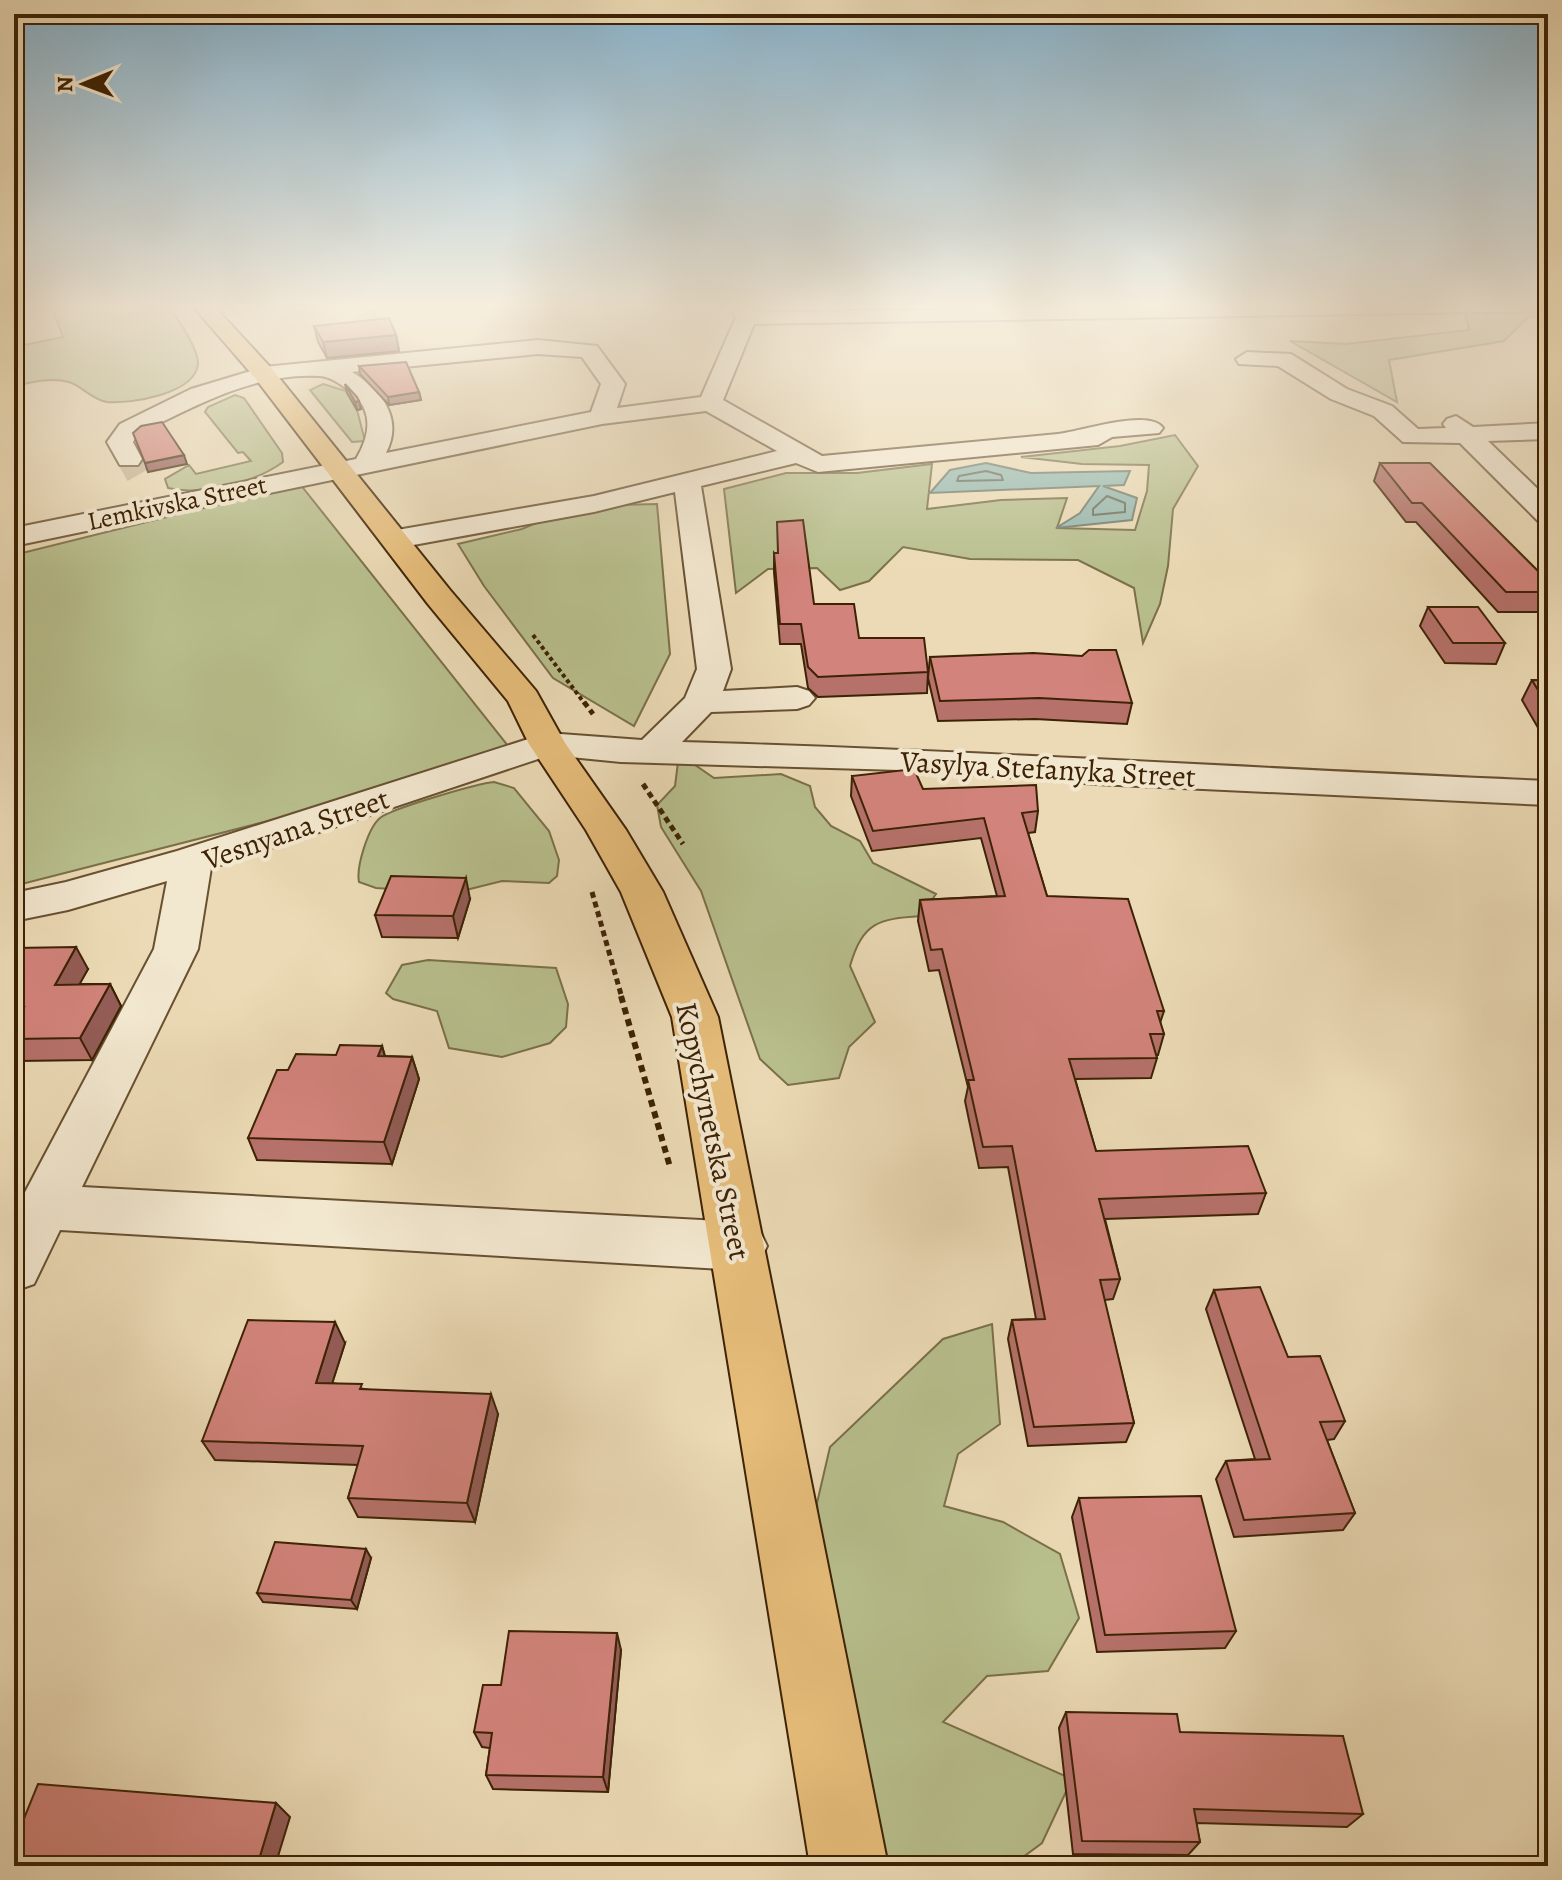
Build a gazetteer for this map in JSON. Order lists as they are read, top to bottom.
{
  "streets": {
    "main road": ["Kopychynetska Street"],
    "street": ["Lemkivska Street", "Vasylya Stefanyka Street", "Vesnyana Street"]
  },
  "crossings": [
    ["Lemkivska Street", "Kopychynetska Street"],
    ["Vasylya Stefanyka Street", "Vesnyana Street"],
    ["Vasylya Stefanyka Street", "Kopychynetska Street"],
    ["Vesnyana Street", "Kopychynetska Street"]
  ],
  "north": "left"
}
